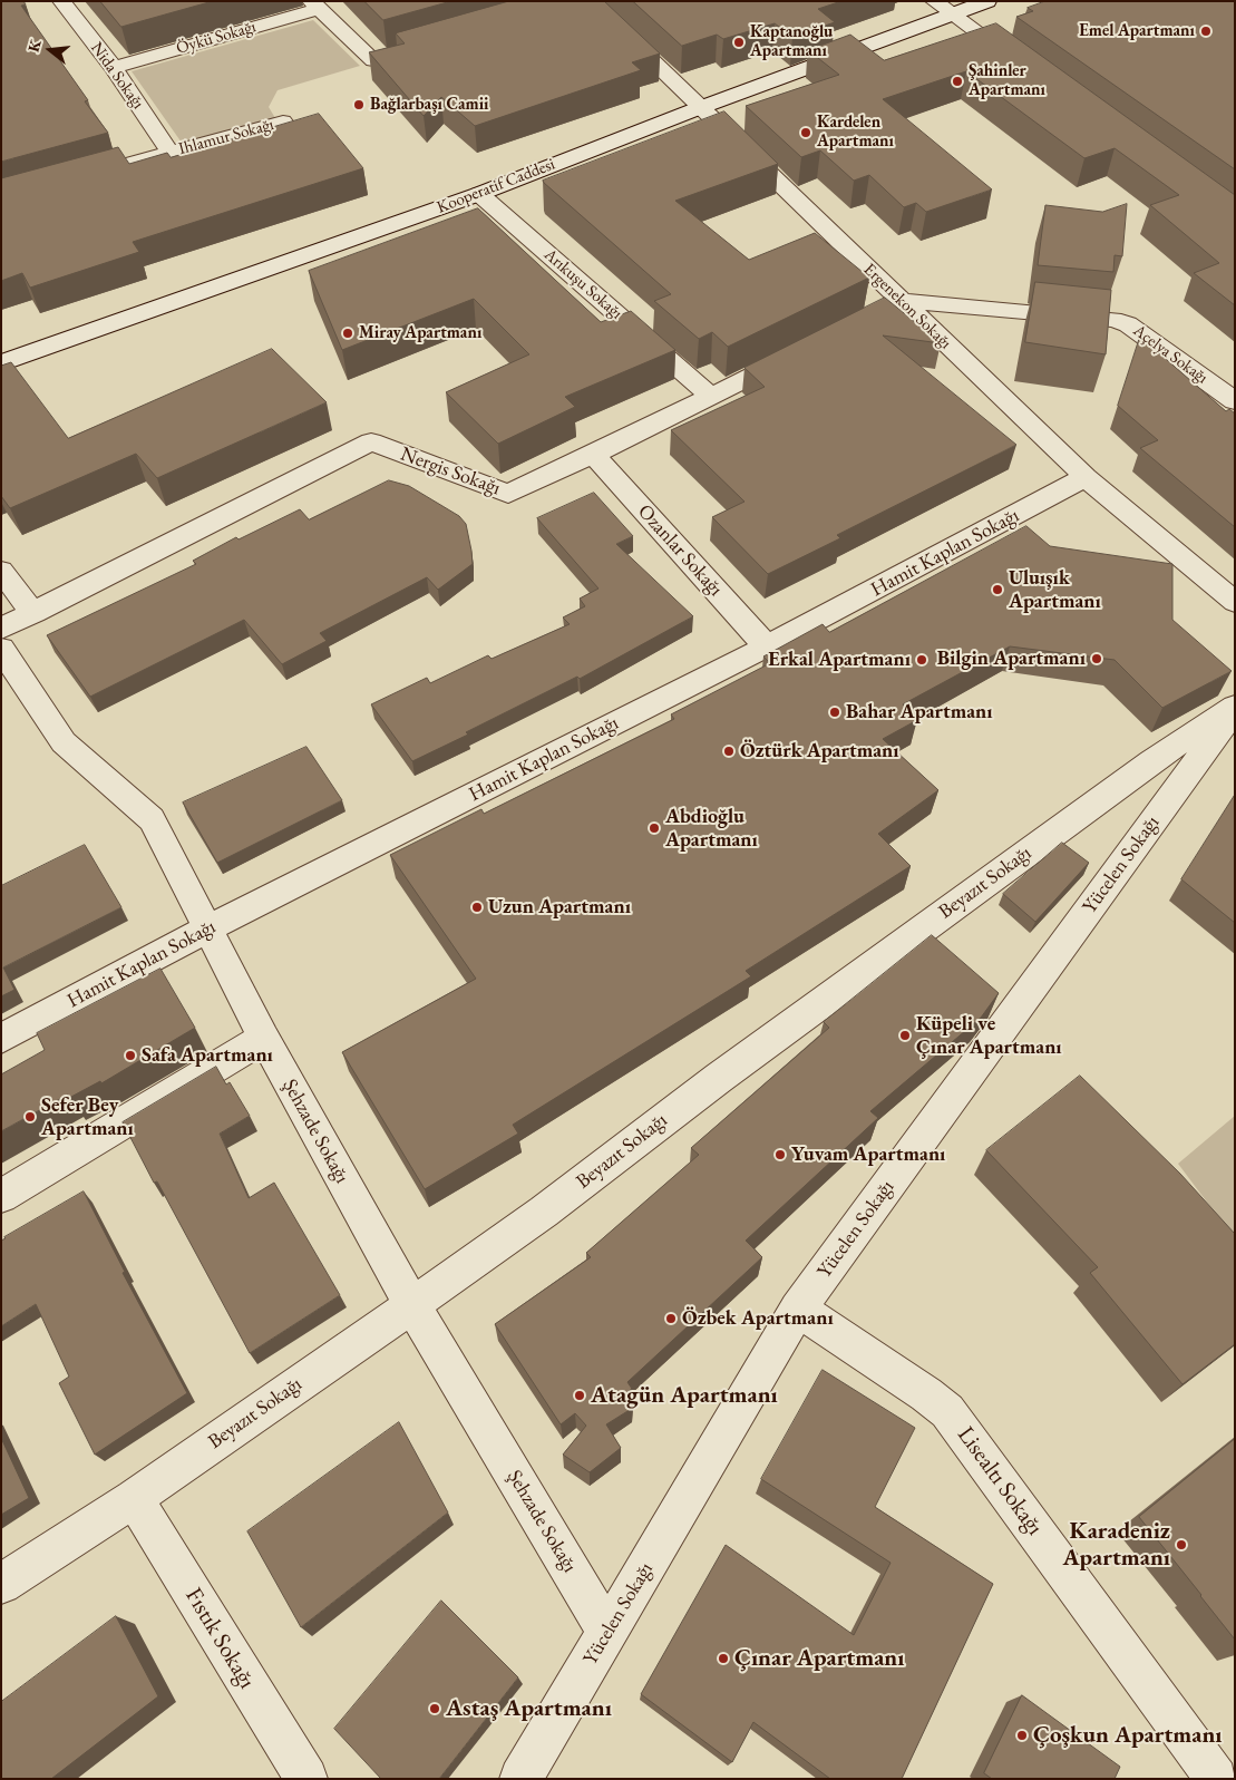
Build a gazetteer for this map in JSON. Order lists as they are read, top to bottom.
{
  "streets": {
    "street": [
      "Öykü Sokağı",
      "Nida Sokağı",
      "Ihlamur Sokağı",
      "Kooperatif Caddesi",
      "Arıkuşu Sokağı",
      "Ergenekon Sokağı",
      "Açelya Sokağı",
      "Nergis Sokağı",
      "Ozanlar Sokağı",
      "Hamit Kaplan Sokağı",
      "Yücelen Sokağı",
      "Beyazıt Sokağı",
      "Şehzade Sokağı",
      "Lisealtı Sokağı",
      "Fıstık Sokağı"
    ]
  },
  "crossings": [
    ["Öykü Sokağı", "Nida Sokağı"],
    ["Nida Sokağı", "Ihlamur Sokağı"],
    ["Kooperatif Caddesi", "Arıkuşu Sokağı"],
    ["Kooperatif Caddesi", "Ergenekon Sokağı"],
    ["Arıkuşu Sokağı", "Nergis Sokağı"],
    ["Ergenekon Sokağı", "Açelya Sokağı"],
    ["Ergenekon Sokağı", "Hamit Kaplan Sokağı"],
    ["Nergis Sokağı", "Ozanlar Sokağı"],
    ["Ozanlar Sokağı", "Hamit Kaplan Sokağı"],
    ["Hamit Kaplan Sokağı", "Şehzade Sokağı"],
    ["Yücelen Sokağı", "Beyazıt Sokağı"],
    ["Yücelen Sokağı", "Şehzade Sokağı"],
    ["Yücelen Sokağı", "Lisealtı Sokağı"],
    ["Beyazıt Sokağı", "Şehzade Sokağı"],
    ["Beyazıt Sokağı", "Fıstık Sokağı"]
  ],
  "places": [
    "Emel Apartmanı",
    "Kaptanoğlu Apartmanı",
    "Şahinler Apartmanı",
    "Bağlarbaşı Camii",
    "Kardelen Apartmanı",
    "Miray Apartmanı",
    "Uluışık Apartmanı",
    "Bilgin Apartmanı",
    "Erkal Apartmanı",
    "Bahar Apartmanı",
    "Öztürk Apartmanı",
    "Abdioğlu Apartmanı",
    "Uzun Apartmanı",
    "Küpeli ve Çınar Apartmanı",
    "Safa Apartmanı",
    "Sefer Bey Apartmanı",
    "Yuvam Apartmanı",
    "Özbek Apartmanı",
    "Atagün Apartmanı",
    "Karadeniz Apartmanı",
    "Çınar Apartmanı",
    "Astaş Apartmanı",
    "Çoşkun Apartmanı"
  ],
  "north": "left"
}
